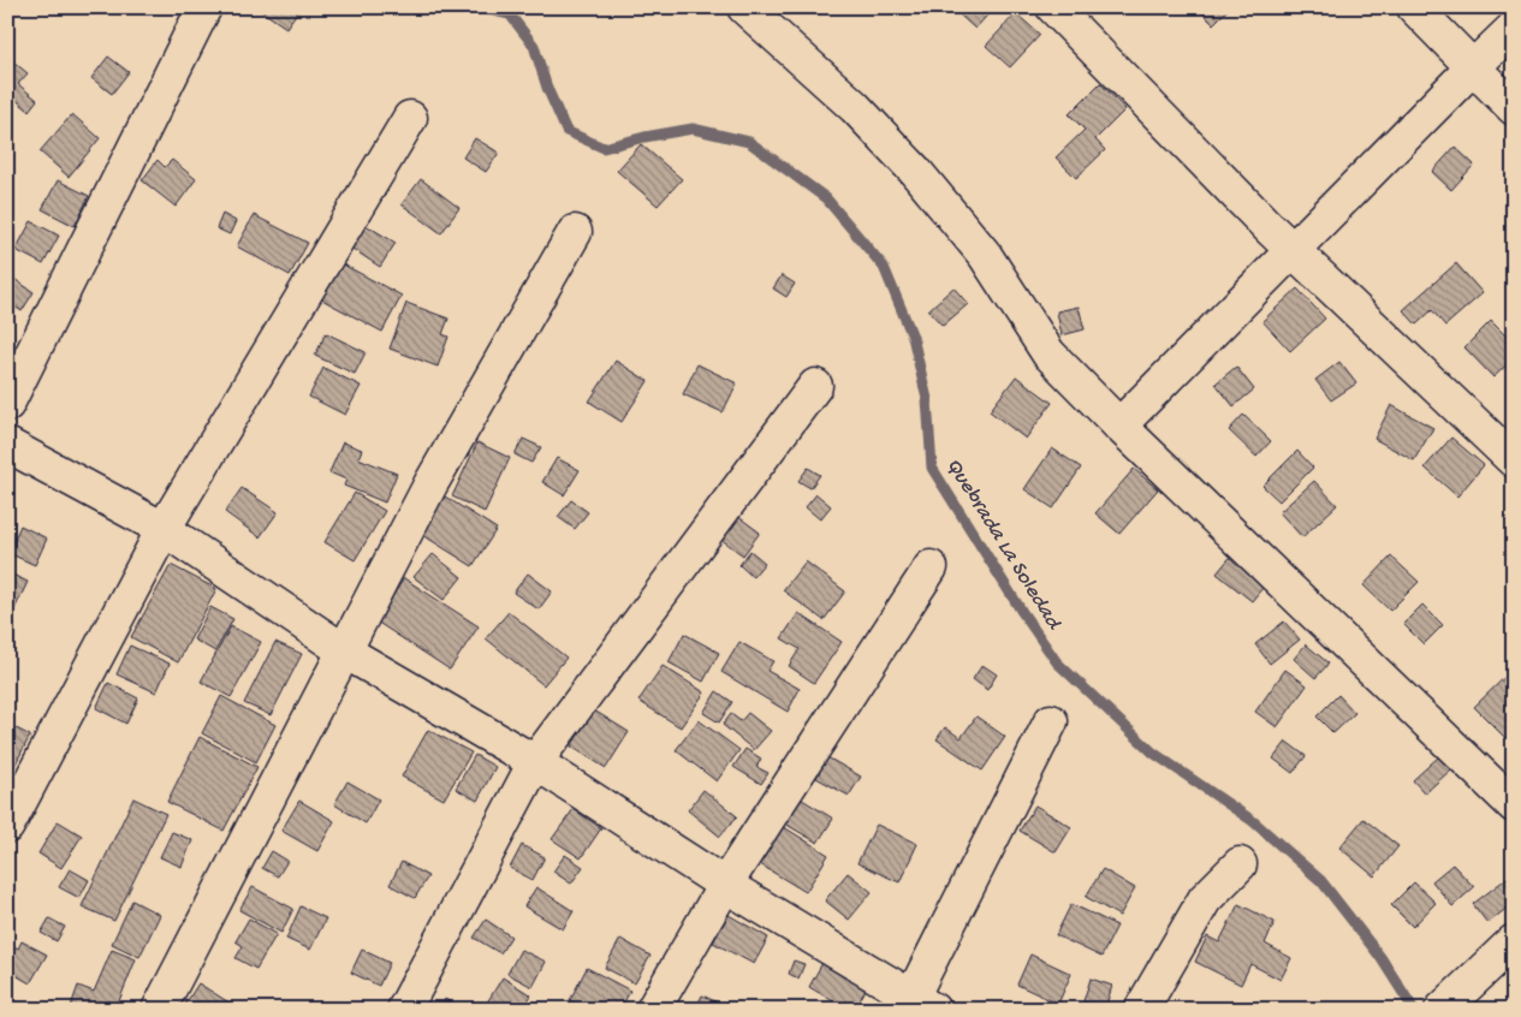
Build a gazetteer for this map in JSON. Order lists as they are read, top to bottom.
{
  "water": ["Quebrada La Soledad"]
}
